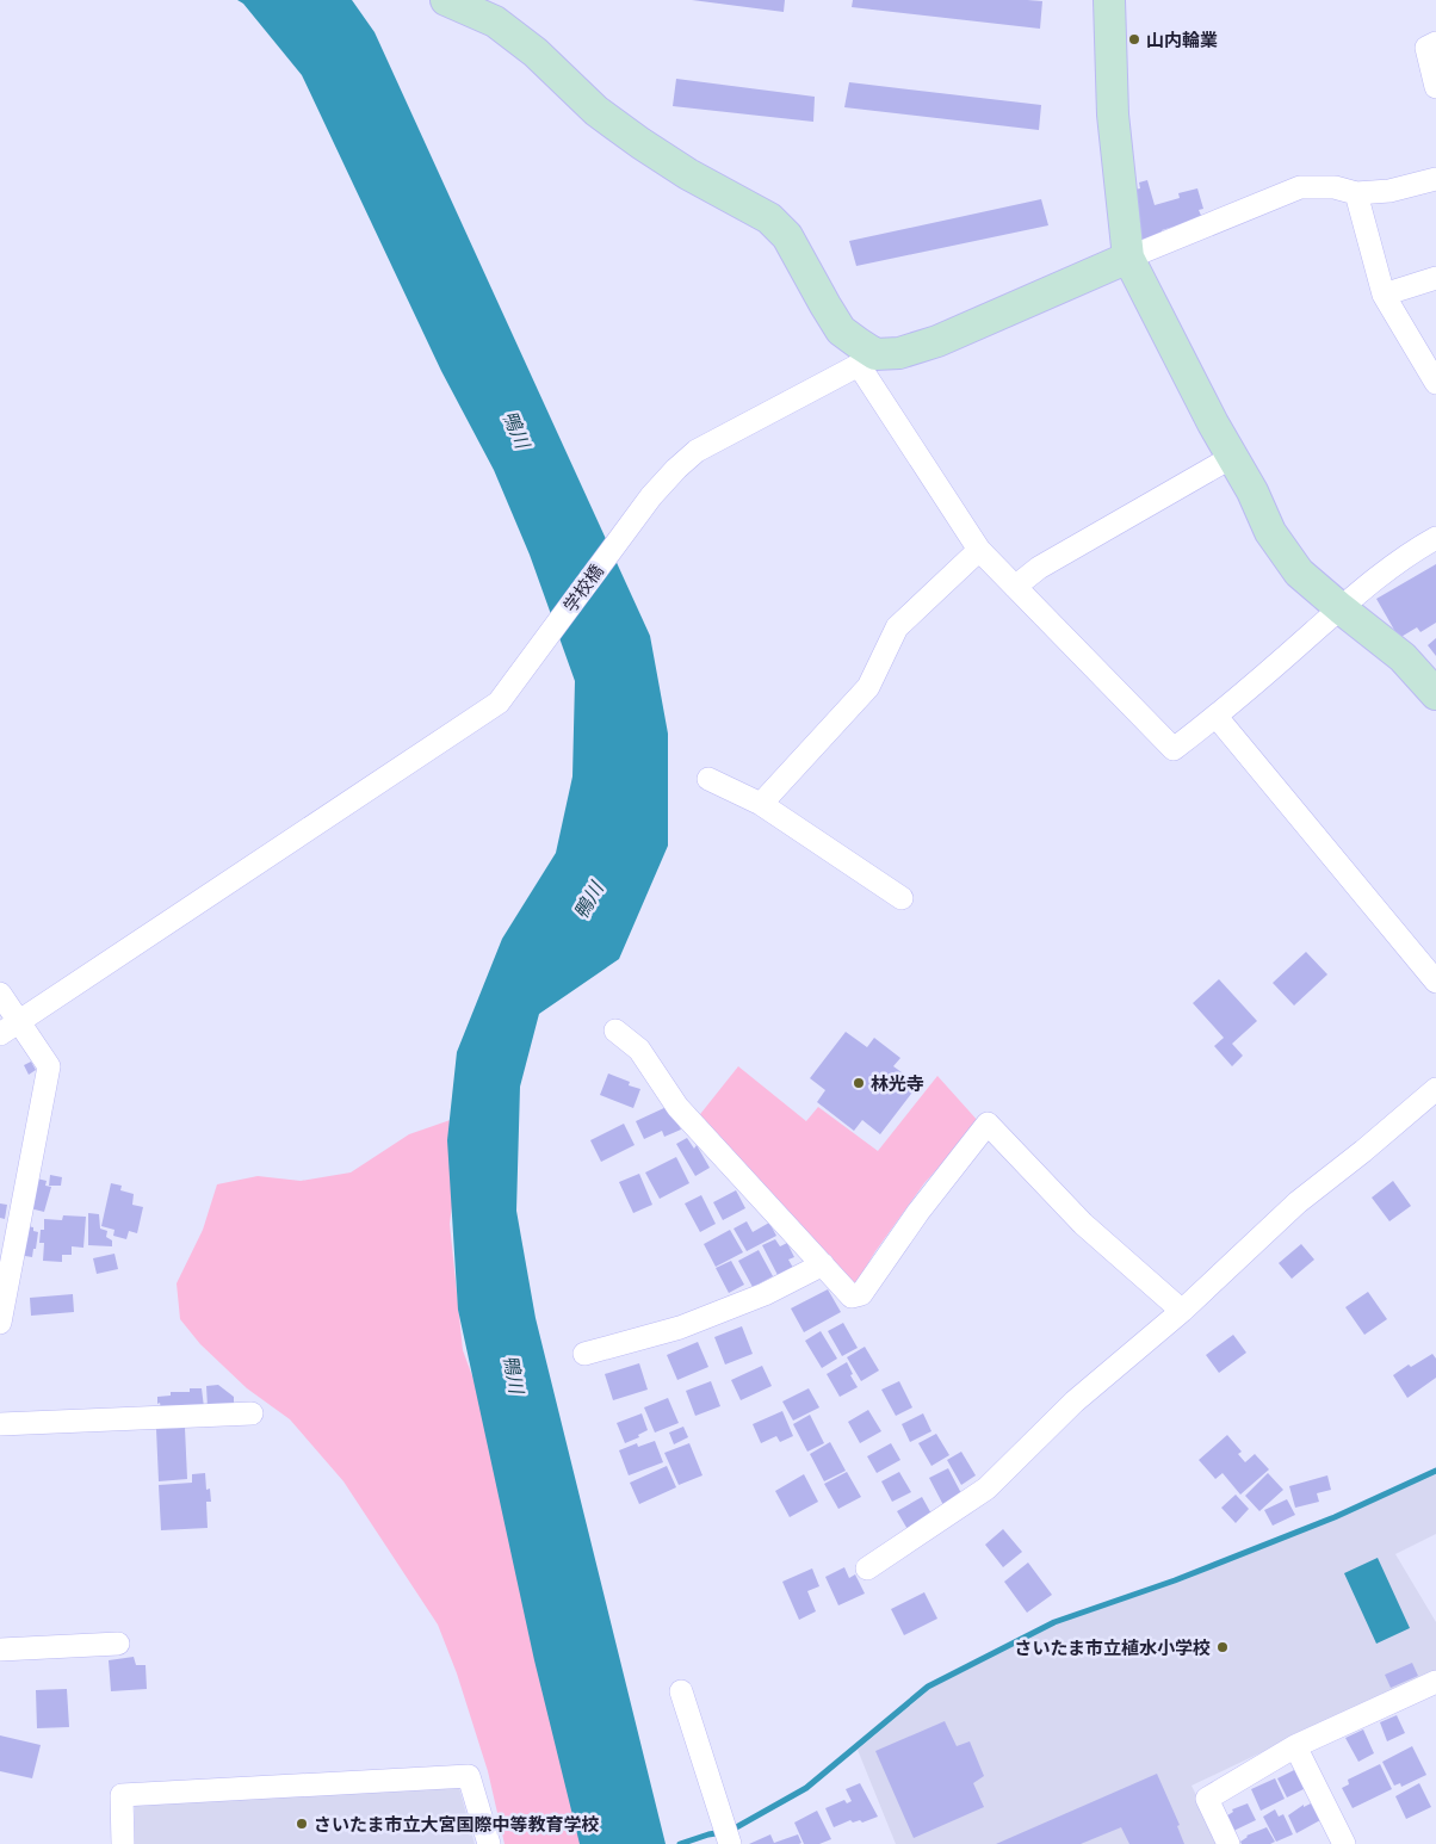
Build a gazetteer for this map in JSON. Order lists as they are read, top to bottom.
{
  "streets": {
    "street": ["学校橋"]
  },
  "water": ["鴨川"],
  "places": [
    "山内輪業",
    "林光寺",
    "さいたま市立植水小学校",
    "さいたま市立大宮国際中等教育学校"
  ]
}
